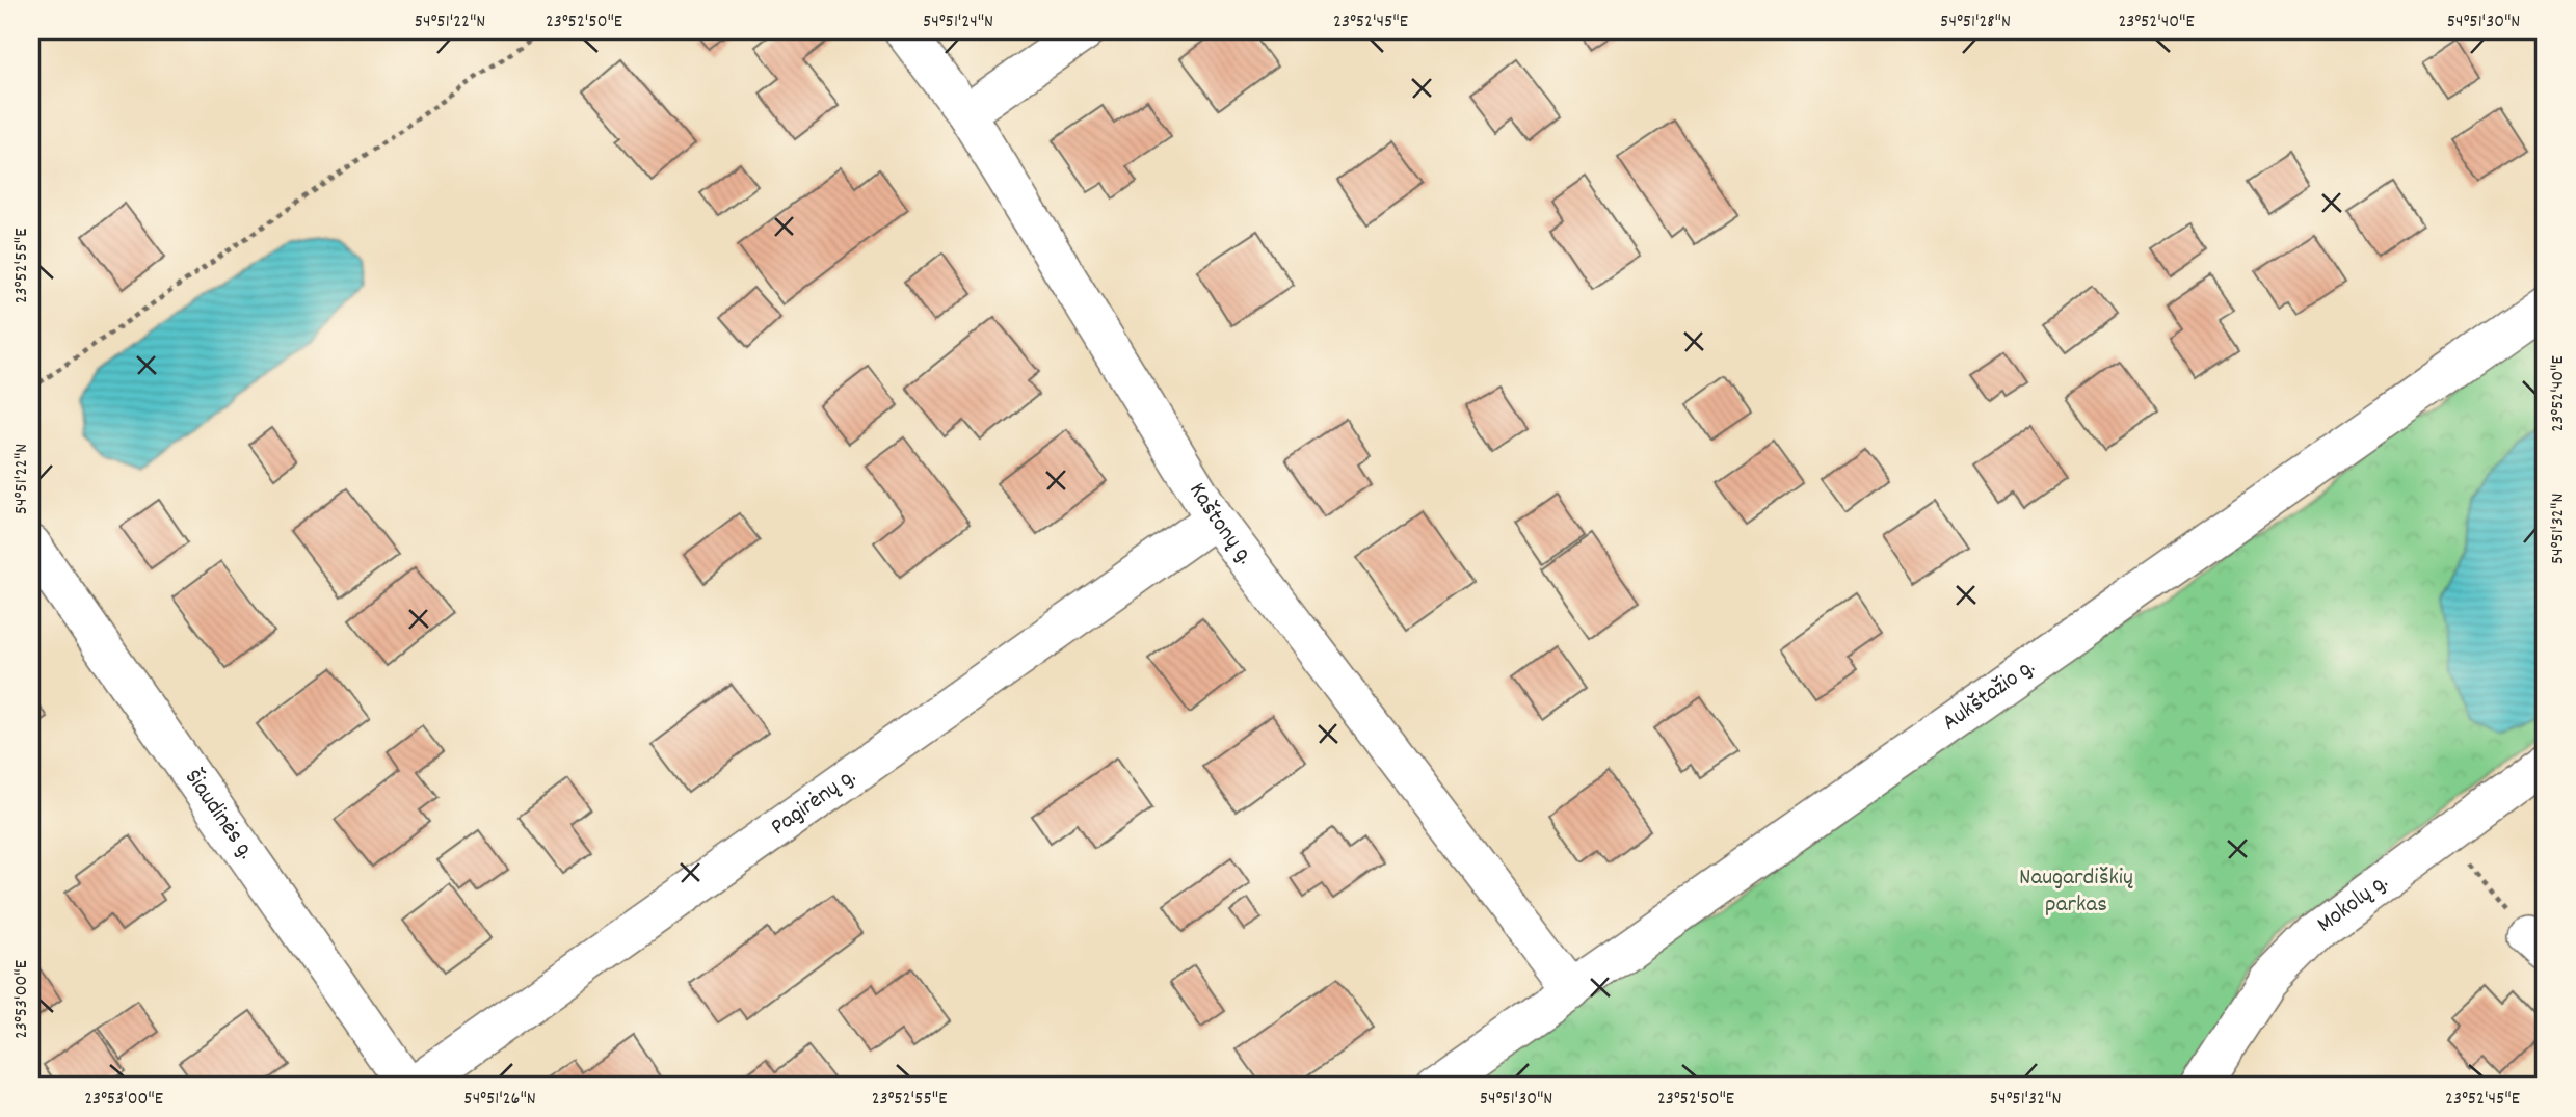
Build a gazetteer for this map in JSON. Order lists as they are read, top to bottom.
{
  "streets": {
    "street": [
      "Kaštonų g.",
      "Aukštažio g.",
      "Pagirėnų g.",
      "Šiaudinės g.",
      "Mokolų g."
    ]
  },
  "crossings": [
    ["Kaštonų g.", "Aukštažio g."],
    ["Kaštonų g.", "Pagirėnų g."]
  ],
  "parks": ["Naugardiškių parkas"],
  "coordinates": [
    "54°51'22\"N",
    "23°52'50\"E",
    "54°51'24\"N",
    "23°52'45\"E",
    "54°51'28\"N",
    "23°52'40\"E",
    "54°51'30\"N",
    "23°52'55\"E",
    "54°51'32\"N",
    "23°53'00\"E",
    "54°51'26\"N"
  ]
}
